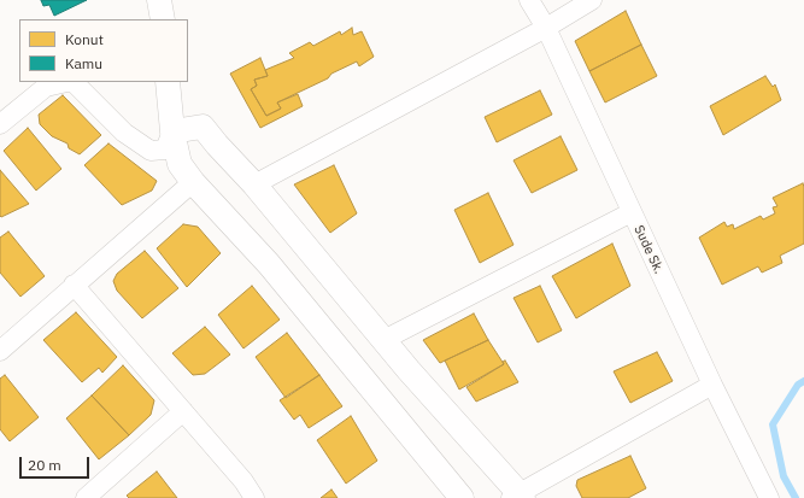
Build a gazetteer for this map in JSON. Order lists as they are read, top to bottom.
{
  "streets": {
    "street": ["Sude Sk."]
  },
  "legend": ["Konut", "Kamu"],
  "scale_bar": "20 m"
}
